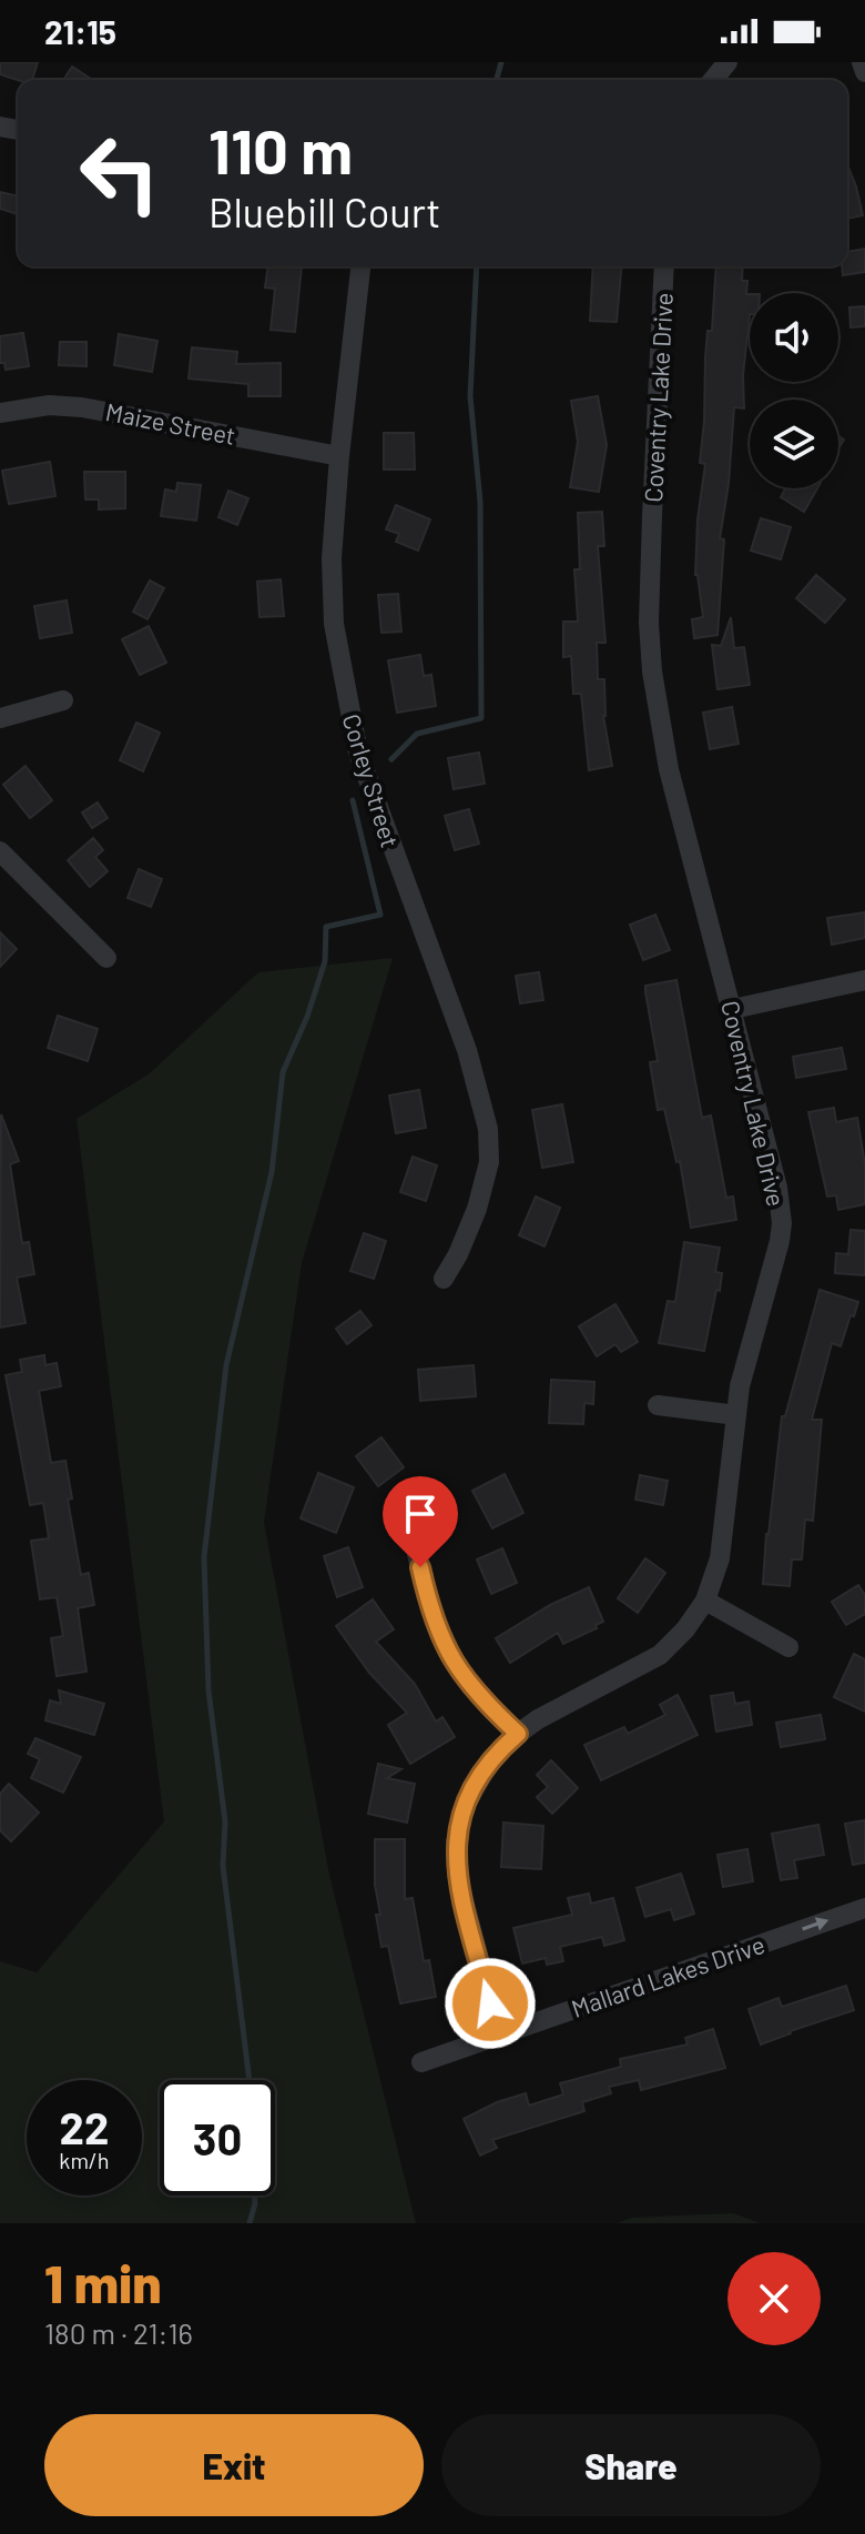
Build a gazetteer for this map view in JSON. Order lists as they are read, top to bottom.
{
  "streets": {
    "street": [
      "Coventry Lake Drive",
      "Maize Street",
      "Corley Street",
      "Mallard Lakes Drive"
    ]
  },
  "crossings": [
    ["Coventry Lake Drive", "Mallard Lakes Drive"],
    ["Maize Street", "Corley Street"]
  ],
  "one_way": ["Mallard Lakes Drive"],
  "page": {
    "status": "21:15",
    "turn": ["110 m", "Bluebill Court"],
    "speed": "22 km/h",
    "limit": "30",
    "heading": ["1 min", "180 m · 21:16"],
    "buttons": ["Exit", "Share"]
  }
}
